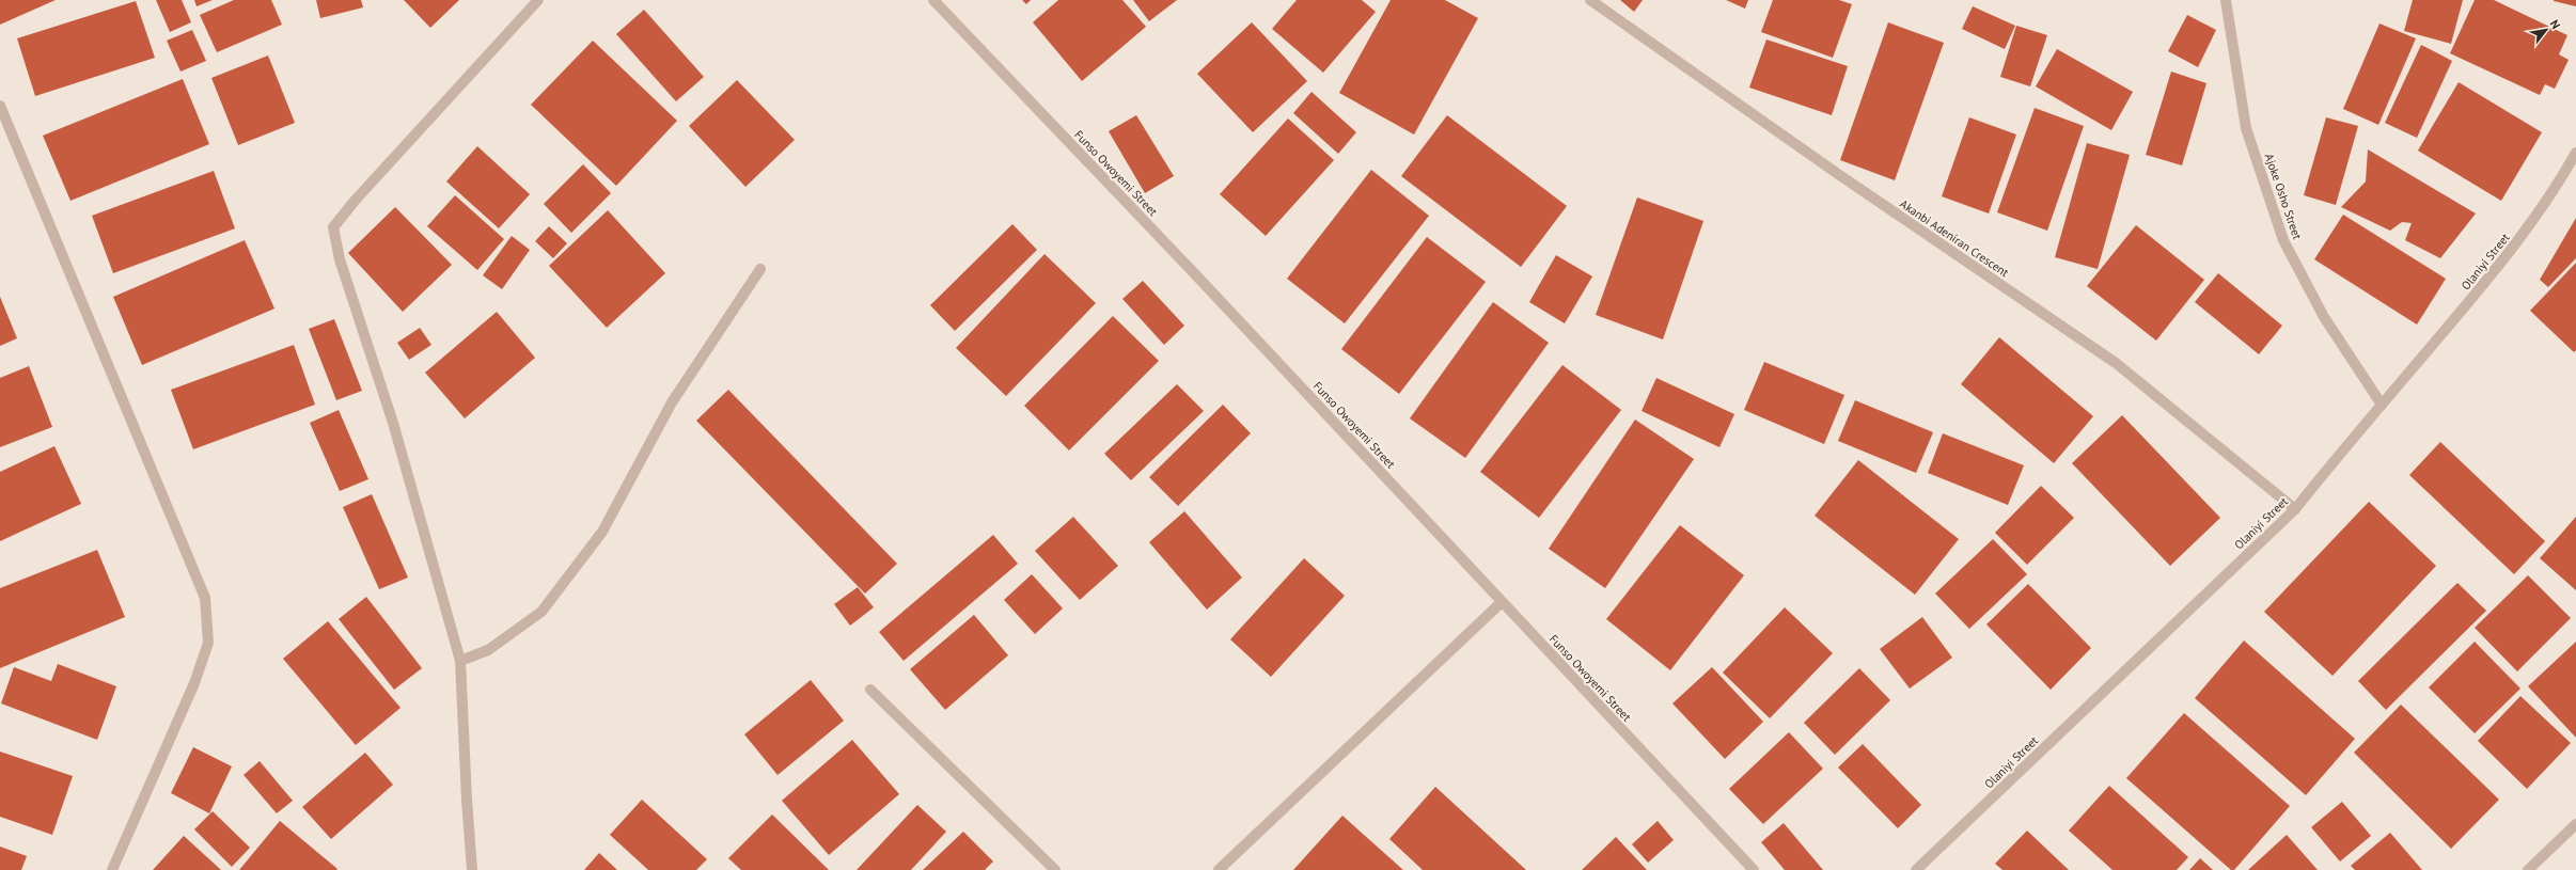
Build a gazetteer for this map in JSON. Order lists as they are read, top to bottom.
{
  "streets": {
    "street": [
      "Funso Owoyemi Street",
      "Ajoke Osho Street",
      "Akanbi Adeniran Crescent",
      "Olaniyi Street"
    ]
  },
  "crossings": [
    ["Ajoke Osho Street", "Olaniyi Street"],
    ["Akanbi Adeniran Crescent", "Olaniyi Street"]
  ],
  "north": "top right"
}
